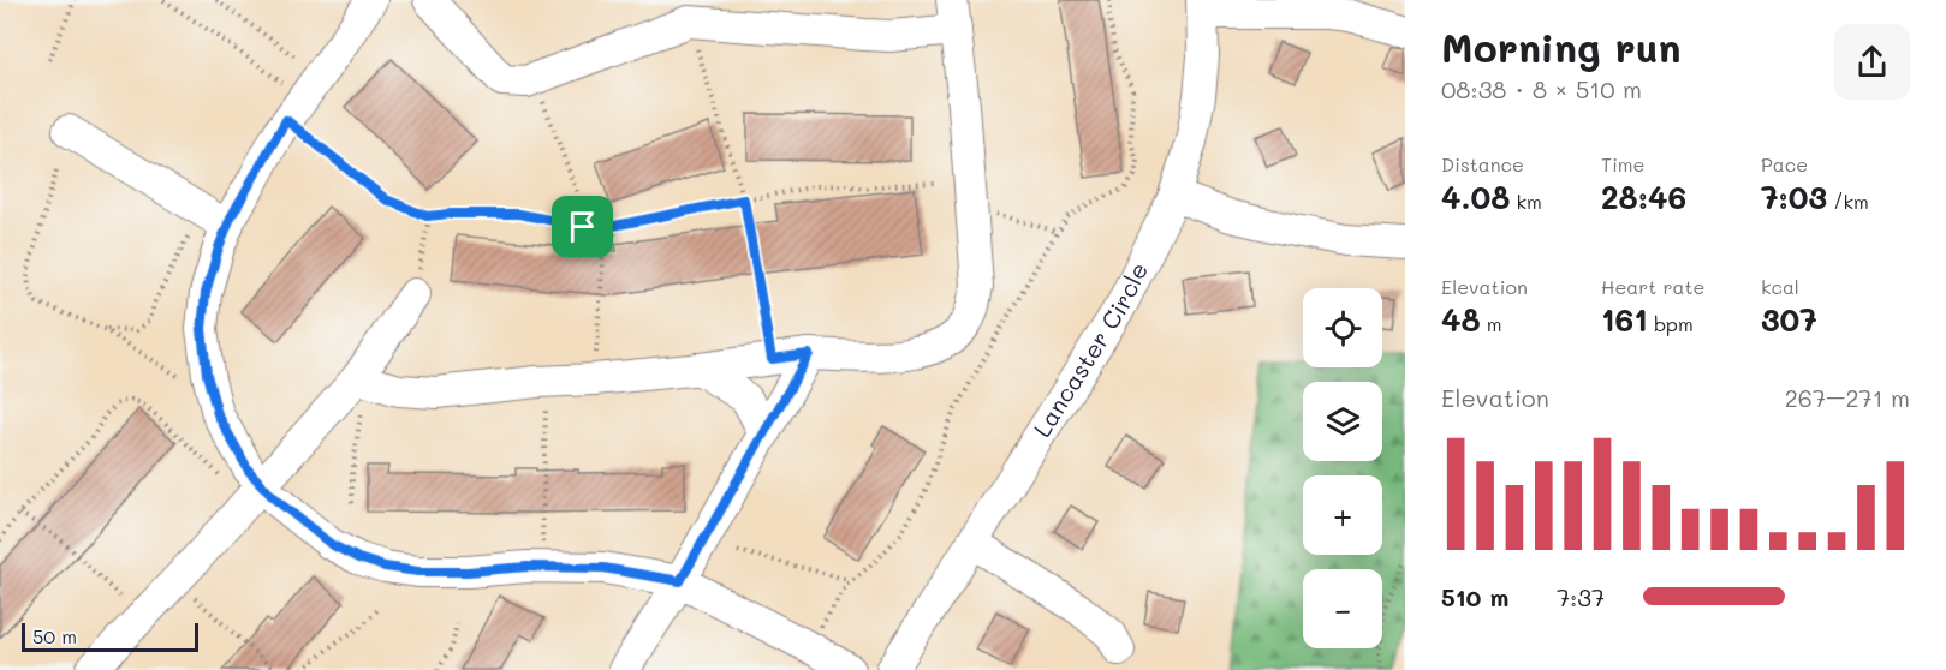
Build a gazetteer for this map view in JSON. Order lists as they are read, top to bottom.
{
  "streets": {
    "street": ["Lancaster Circle"]
  },
  "scale_bar": "50 m",
  "page": {
    "heading": ["Morning run", "08:38 · 8 × 510 m"],
    "stats": [
      ["Distance", "4.08 km"],
      ["Time", "28:46"],
      ["Pace", "7:03 /km"],
      ["Elevation", "48 m"],
      ["Heart rate", "161 bpm"],
      ["kcal", "307"]
    ],
    "map_buttons": ["+", "−"],
    "chart": ["Elevation", "267–271 m"],
    "list": [
      {
        "name": "510 m",
        "note": "7:37"
      }
    ],
    "scale": "50 m"
  }
}
